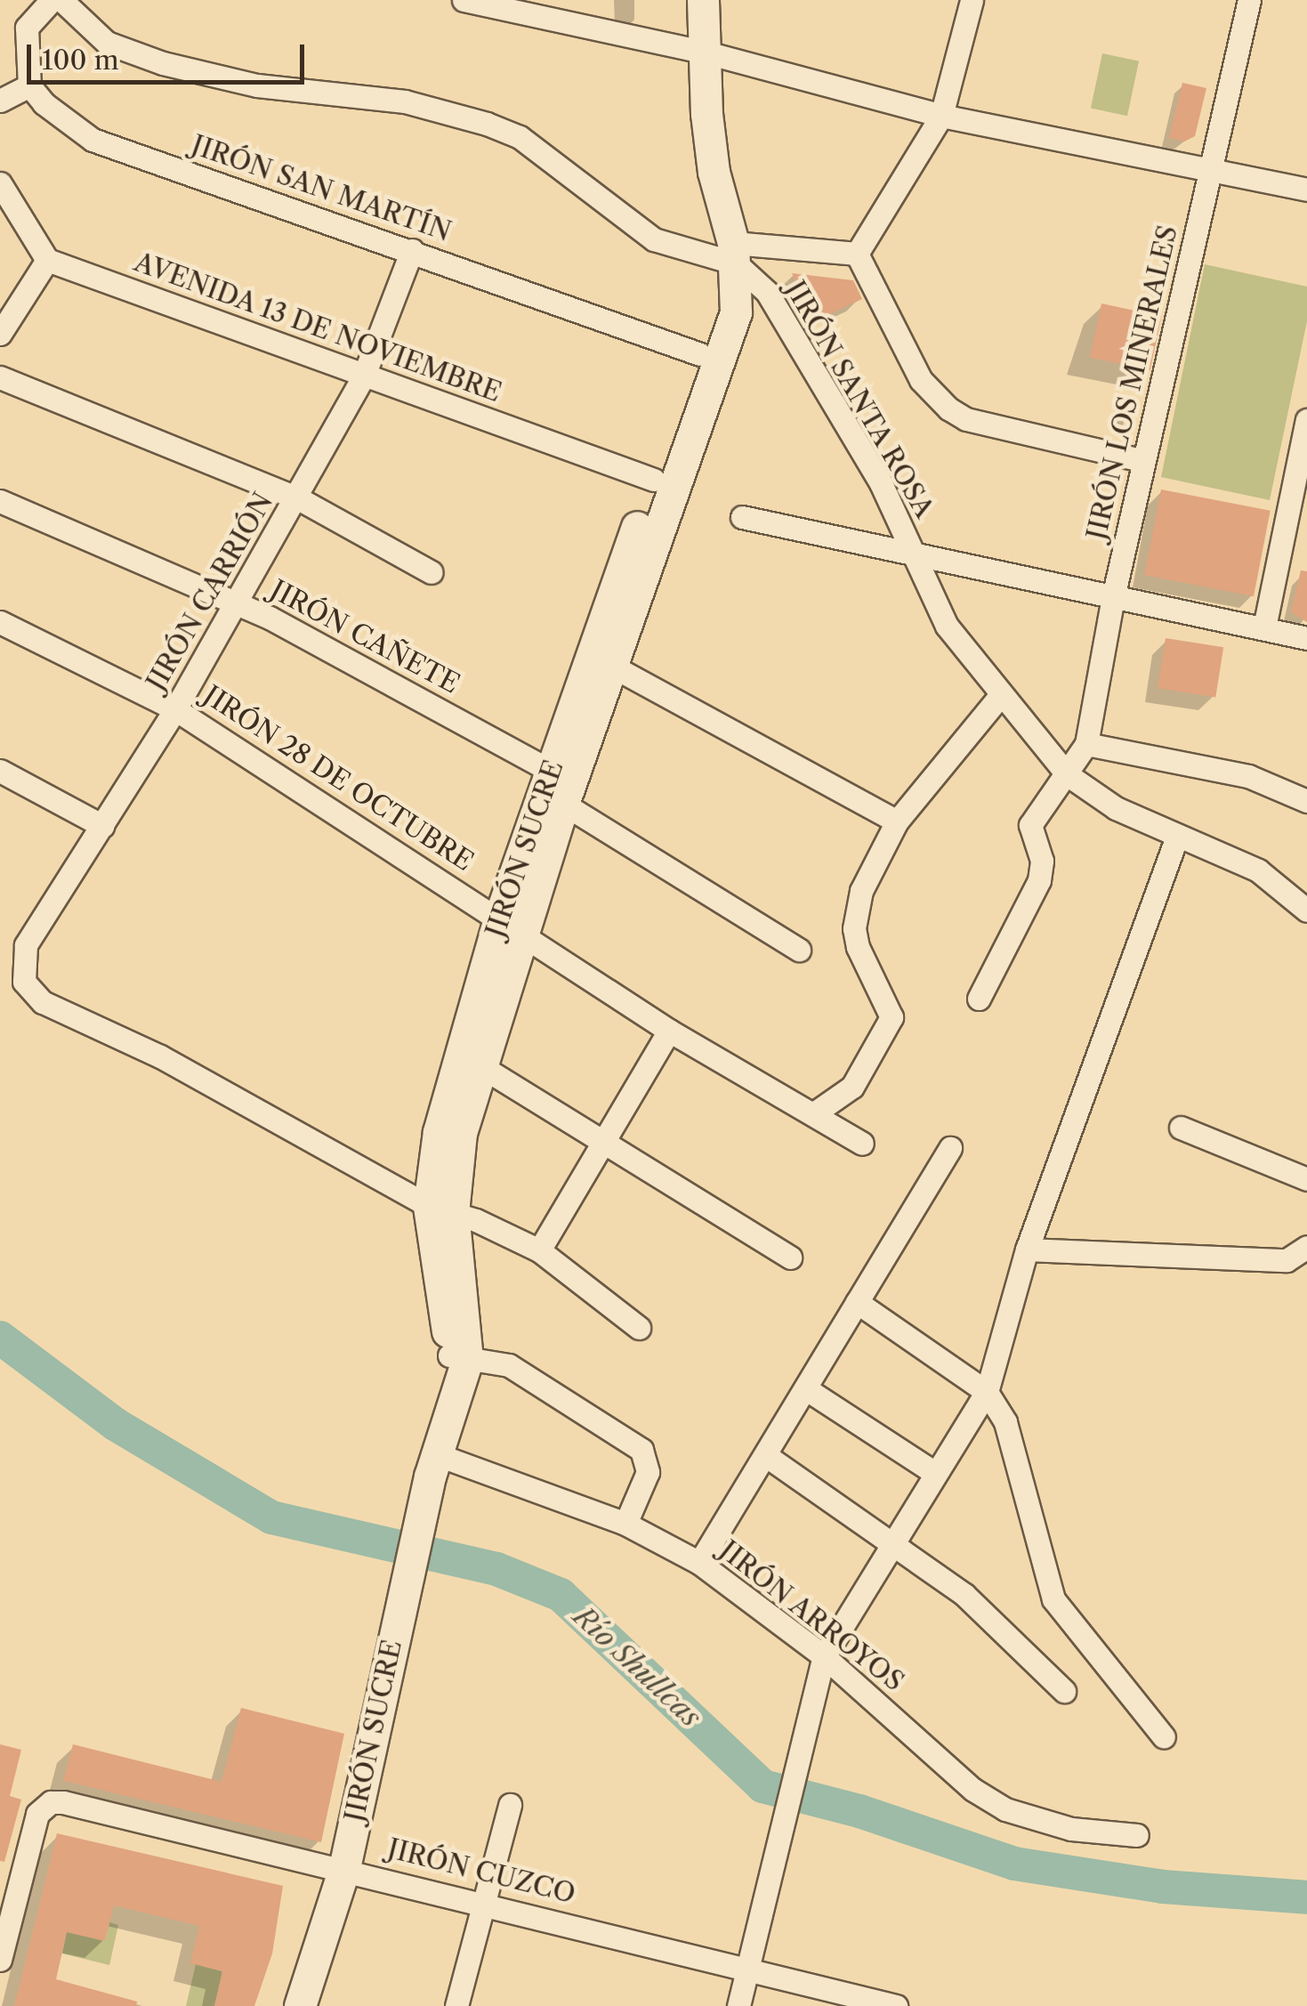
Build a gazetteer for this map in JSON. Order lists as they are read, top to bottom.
{
  "streets": {
    "street": [
      "JIRÓN SAN MARTÍN",
      "AVENIDA 13 DE NOVIEMBRE",
      "JIRÓN LOS MINERALES",
      "JIRÓN SANTA ROSA",
      "JIRÓN CARRIÓN",
      "JIRÓN CAÑETE",
      "JIRÓN 28 DE OCTUBRE",
      "JIRÓN SUCRE",
      "JIRÓN ARROYOS",
      "JIRÓN CUZCO"
    ]
  },
  "crossings": [
    ["JIRÓN SAN MARTÍN", "JIRÓN CARRIÓN"],
    ["JIRÓN SAN MARTÍN", "JIRÓN SUCRE"],
    ["AVENIDA 13 DE NOVIEMBRE", "JIRÓN CARRIÓN"],
    ["AVENIDA 13 DE NOVIEMBRE", "JIRÓN SUCRE"],
    ["JIRÓN LOS MINERALES", "JIRÓN SANTA ROSA"],
    ["JIRÓN SANTA ROSA", "JIRÓN SUCRE"],
    ["JIRÓN CARRIÓN", "JIRÓN CAÑETE"],
    ["JIRÓN CARRIÓN", "JIRÓN 28 DE OCTUBRE"],
    ["JIRÓN CAÑETE", "JIRÓN SUCRE"],
    ["JIRÓN 28 DE OCTUBRE", "JIRÓN SUCRE"],
    ["JIRÓN SUCRE", "JIRÓN ARROYOS"],
    ["JIRÓN SUCRE", "JIRÓN CUZCO"]
  ],
  "water": ["Río Shullcas"],
  "scale_bar": "100 m"
}
